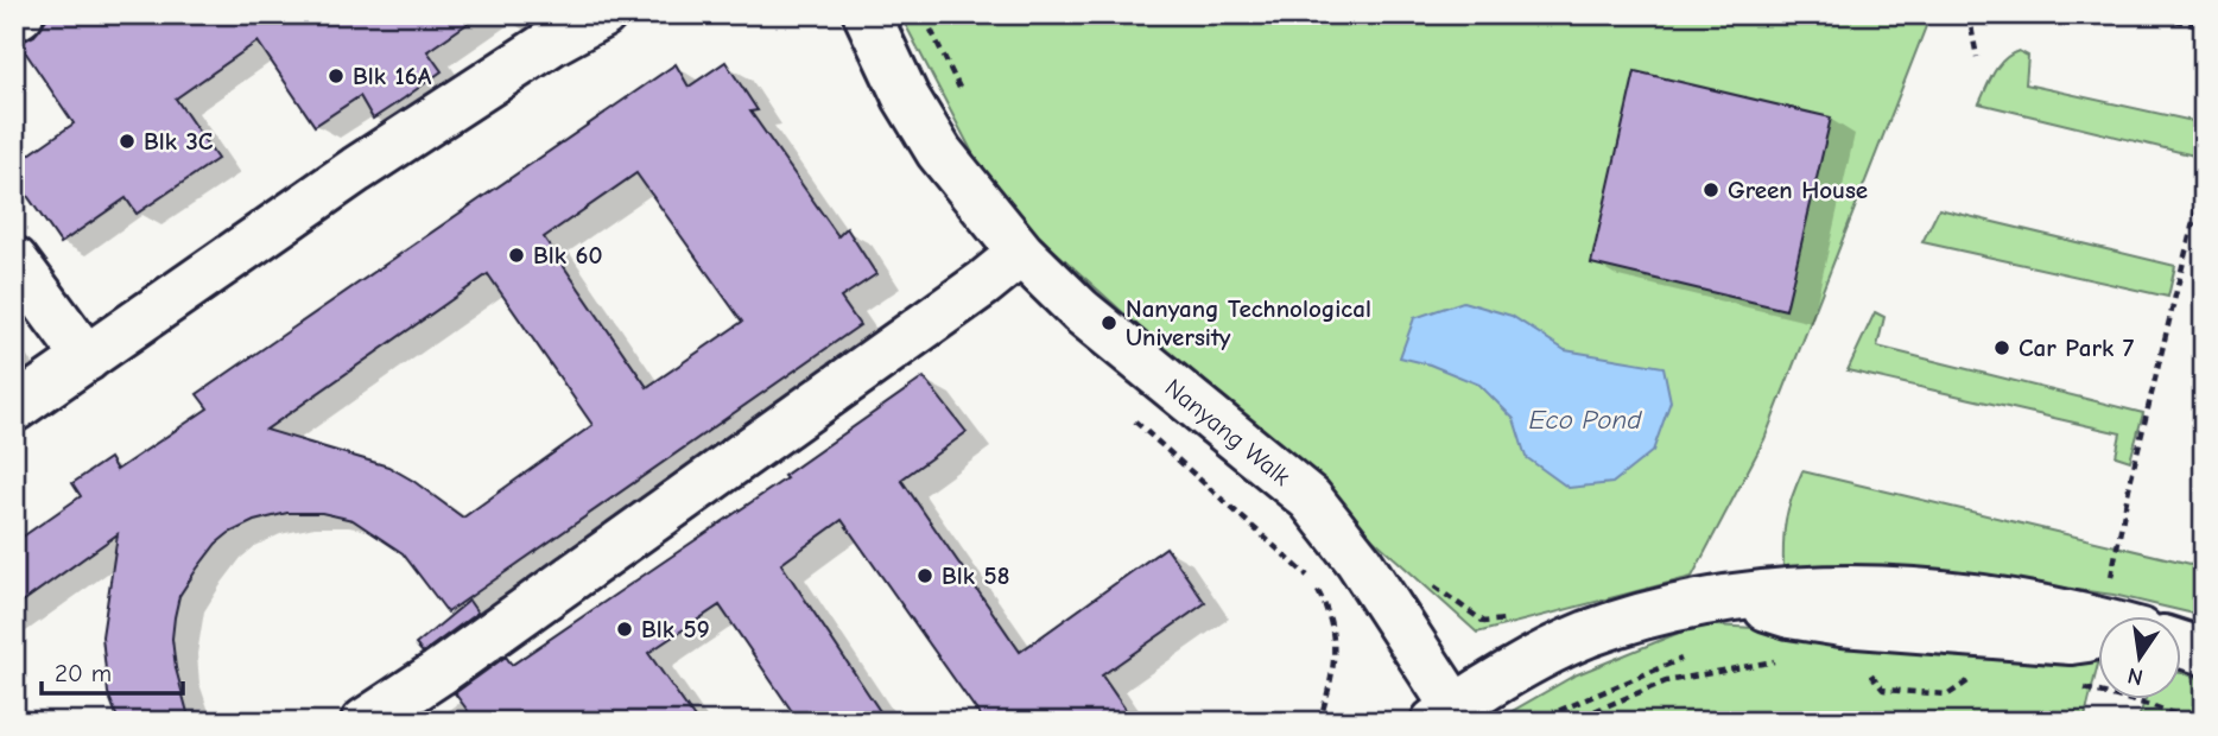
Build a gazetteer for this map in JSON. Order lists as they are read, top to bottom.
{
  "streets": {
    "street": ["Nanyang Walk"]
  },
  "water": ["Eco Pond"],
  "places": [
    "Blk 16A",
    "Blk 3C",
    "Green House",
    "Blk 60",
    "Nanyang Technological University",
    "Car Park 7",
    "Blk 58",
    "Blk 59"
  ],
  "scale_bar": "20 m",
  "north": "bottom"
}
